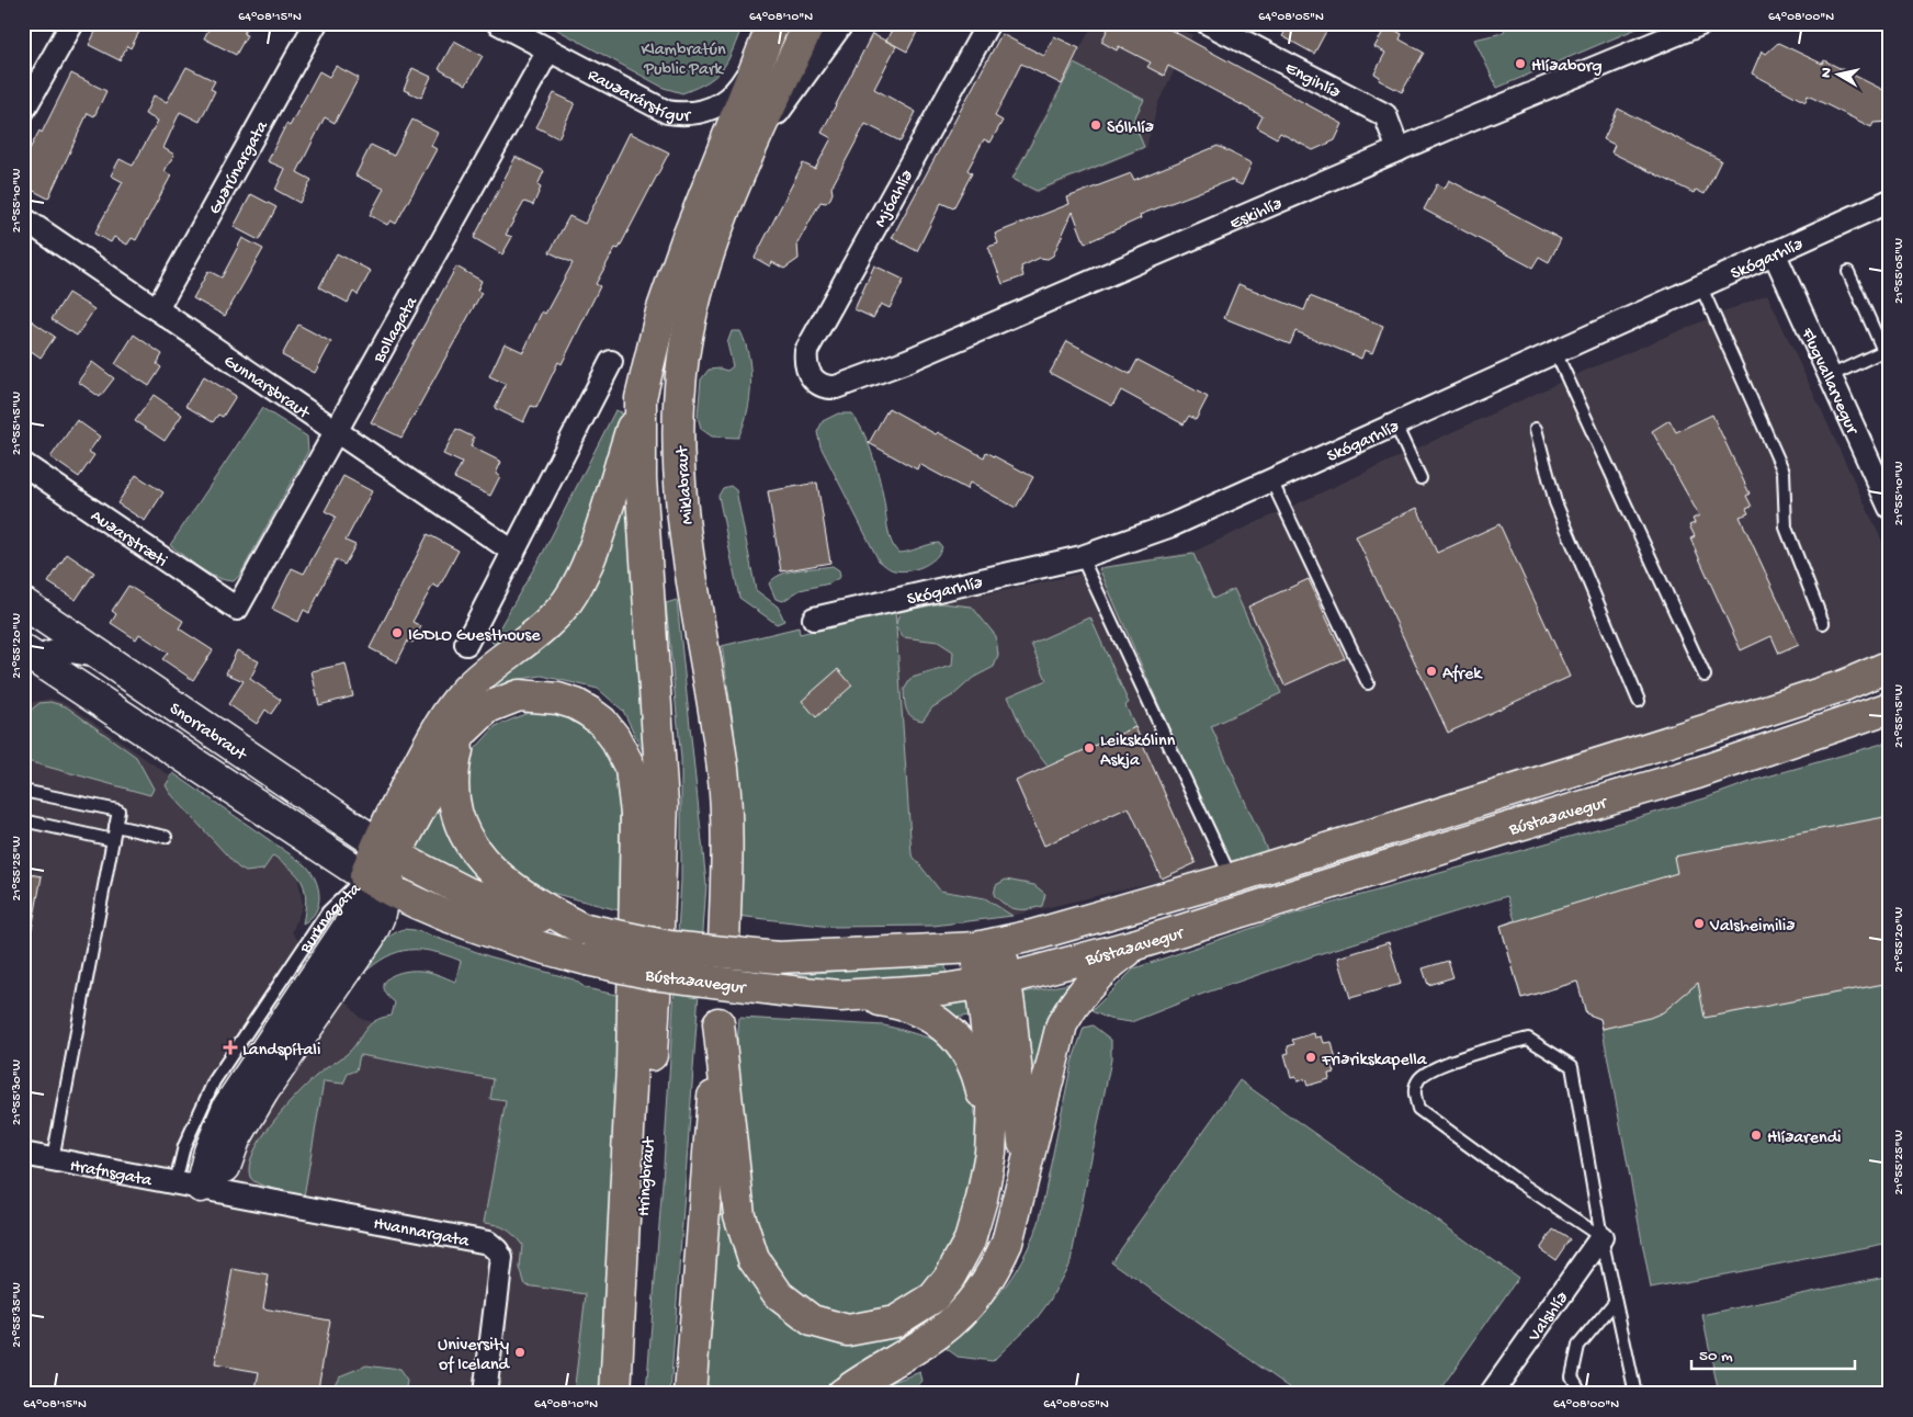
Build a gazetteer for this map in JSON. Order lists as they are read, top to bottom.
{
  "streets": {
    "main road": [
      "Miklabraut",
      "Snorrabraut",
      "Bústaðavegur",
      "Burknagata",
      "Hringbraut"
    ],
    "street": [
      "Engihlíð",
      "Rauðarárstígur",
      "Guðrúnargata",
      "Mjóahlíð",
      "Eskihlíð",
      "Skógarhlíð",
      "Bollagata",
      "Flugvallarvegur",
      "Gunnarsbraut",
      "Auðarstræti",
      "Hrafnsgata",
      "Hvannargata",
      "Valshlíð"
    ]
  },
  "crossings": [
    ["Engihlíð", "Eskihlíð"],
    ["Rauðarárstígur", "Bollagata"],
    ["Guðrúnargata", "Gunnarsbraut"],
    ["Mjóahlíð", "Eskihlíð"],
    ["Skógarhlíð", "Flugvallarvegur"],
    ["Bollagata", "Gunnarsbraut"],
    ["Bollagata", "Auðarstræti"],
    ["Snorrabraut", "Bústaðavegur"],
    ["Bústaðavegur", "Burknagata"],
    ["Burknagata", "Hrafnsgata"],
    ["Burknagata", "Hvannargata"],
    ["Hrafnsgata", "Hvannargata"]
  ],
  "parks": ["Klambratún Public Park"],
  "places": {
    "other": [
      "Hlíðaborg",
      "Sólhlíð",
      "IGDLO Guesthouse",
      "Afrek",
      "Leikskólinn Askja",
      "Valsheimilið",
      "Friðrikskapella",
      "Hlíðarendi",
      "University of Iceland"
    ],
    "health": ["Landspítali"]
  },
  "scale_bar": "50 m",
  "north": "left",
  "coordinates": [
    "64°08'15\"N",
    "64°08'10\"N",
    "64°08'05\"N",
    "64°08'00\"N",
    "21°55'10\"W",
    "21°55'05\"W",
    "21°55'15\"W",
    "21°55'20\"W",
    "21°55'25\"W",
    "21°55'30\"W",
    "21°55'35\"W"
  ]
}
